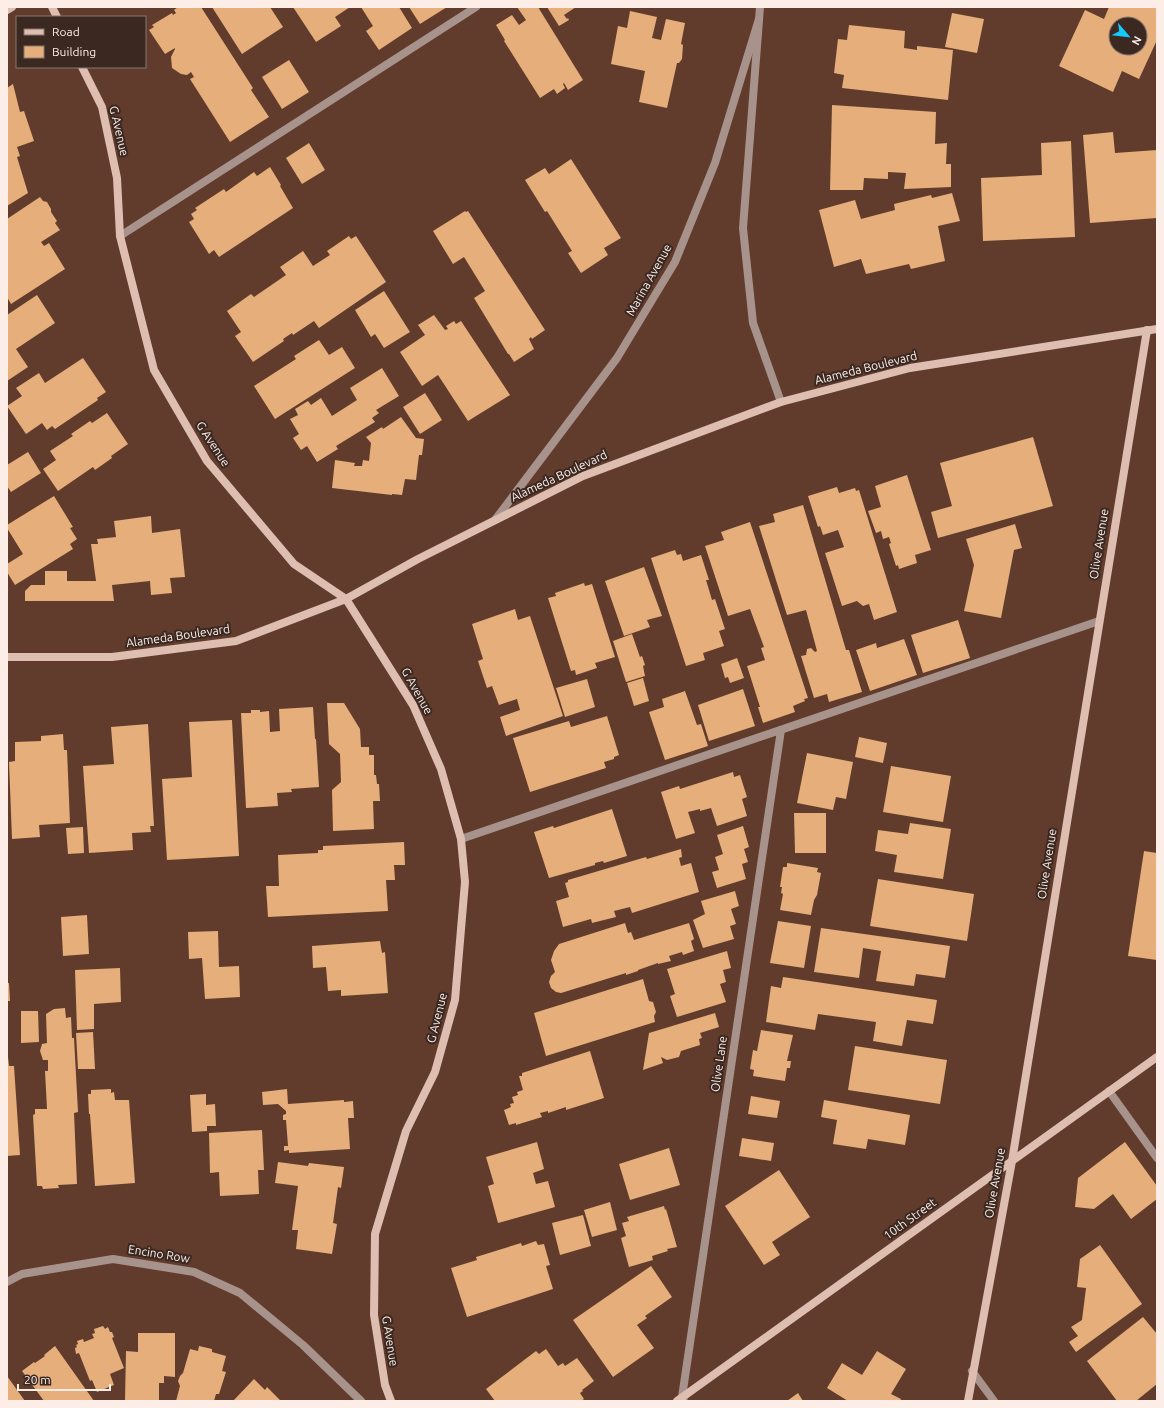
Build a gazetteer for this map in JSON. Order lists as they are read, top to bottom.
{
  "streets": {
    "street": [
      "G Avenue",
      "Marina Avenue",
      "Alameda Boulevard",
      "Olive Avenue",
      "Olive Lane",
      "10th Street",
      "Encino Row"
    ]
  },
  "crossings": [
    ["G Avenue", "Alameda Boulevard"],
    ["Marina Avenue", "Alameda Boulevard"],
    ["Alameda Boulevard", "Olive Avenue"],
    ["Olive Avenue", "10th Street"],
    ["Olive Lane", "10th Street"]
  ],
  "legend": ["Road", "Building"],
  "scale_bar": "20 m",
  "north": "bottom right"
}
